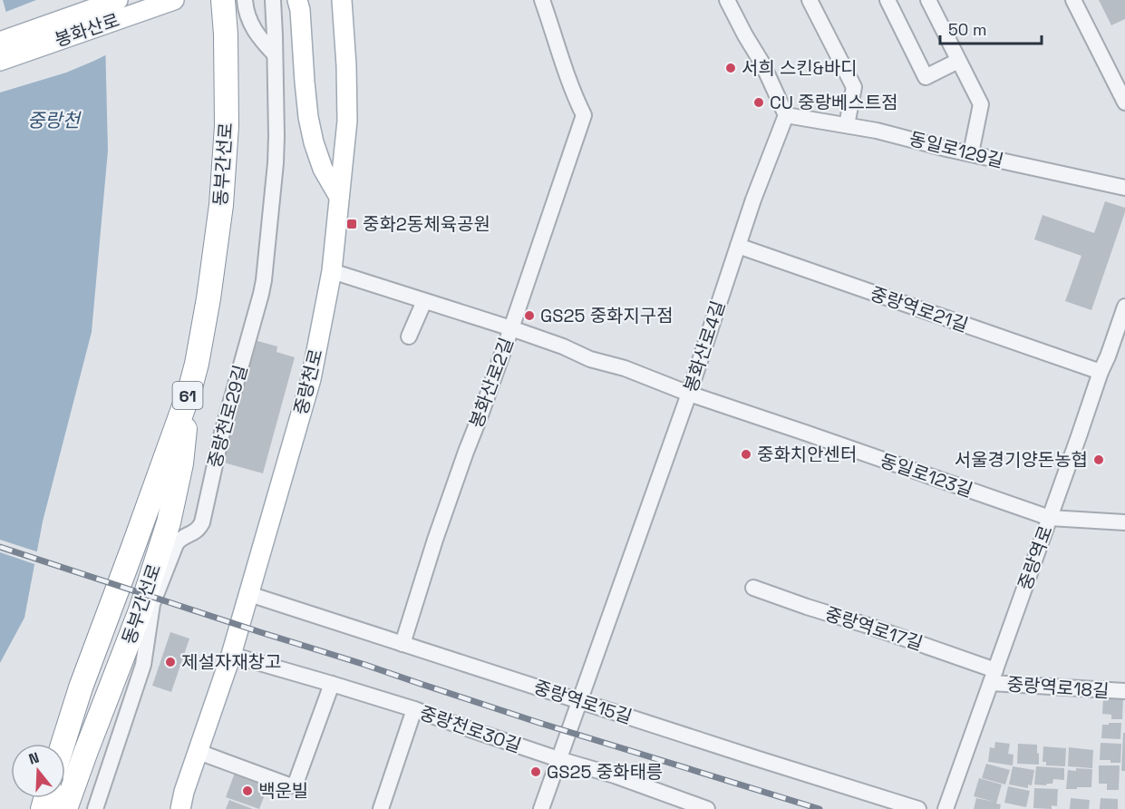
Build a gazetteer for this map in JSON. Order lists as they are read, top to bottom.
{
  "streets": {
    "highway": ["동부간선로", "61"],
    "main road": ["봉화산로", "중랑천로"],
    "street": [
      "동일로129길",
      "중랑역로21길",
      "봉화산로4길",
      "봉화산로2길",
      "중랑천로29길",
      "동일로123길",
      "중랑역로",
      "중랑역로17길",
      "중랑역로18길",
      "중랑역로15길",
      "중랑천로30길"
    ]
  },
  "crossings": [
    ["동일로129길", "봉화산로4길"],
    ["중랑역로21길", "봉화산로4길"],
    ["중랑역로21길", "중랑역로"],
    ["봉화산로4길", "동일로123길"],
    ["봉화산로4길", "중랑역로15길"],
    ["봉화산로4길", "중랑천로30길"],
    ["중랑천로", "동일로123길"],
    ["중랑천로", "중랑역로15길"],
    ["중랑천로", "중랑천로30길"],
    ["봉화산로2길", "동일로123길"],
    ["봉화산로2길", "중랑역로15길"],
    ["동일로123길", "중랑역로"],
    ["중랑역로", "중랑역로17길"],
    ["중랑역로", "중랑역로18길"],
    ["중랑역로17길", "중랑역로18길"]
  ],
  "water": ["중랑천"],
  "places": {
    "other": [
      "서희 스킨&바디",
      "CU 중랑베스트점",
      "GS25 중화지구점",
      "중화치안센터",
      "서울경기양돈농협",
      "제설자재창고",
      "GS25 중화태릉",
      "백운빌"
    ],
    "transit": ["중화2동체육공원"]
  },
  "scale_bar": "50 m",
  "north": "top"
}
